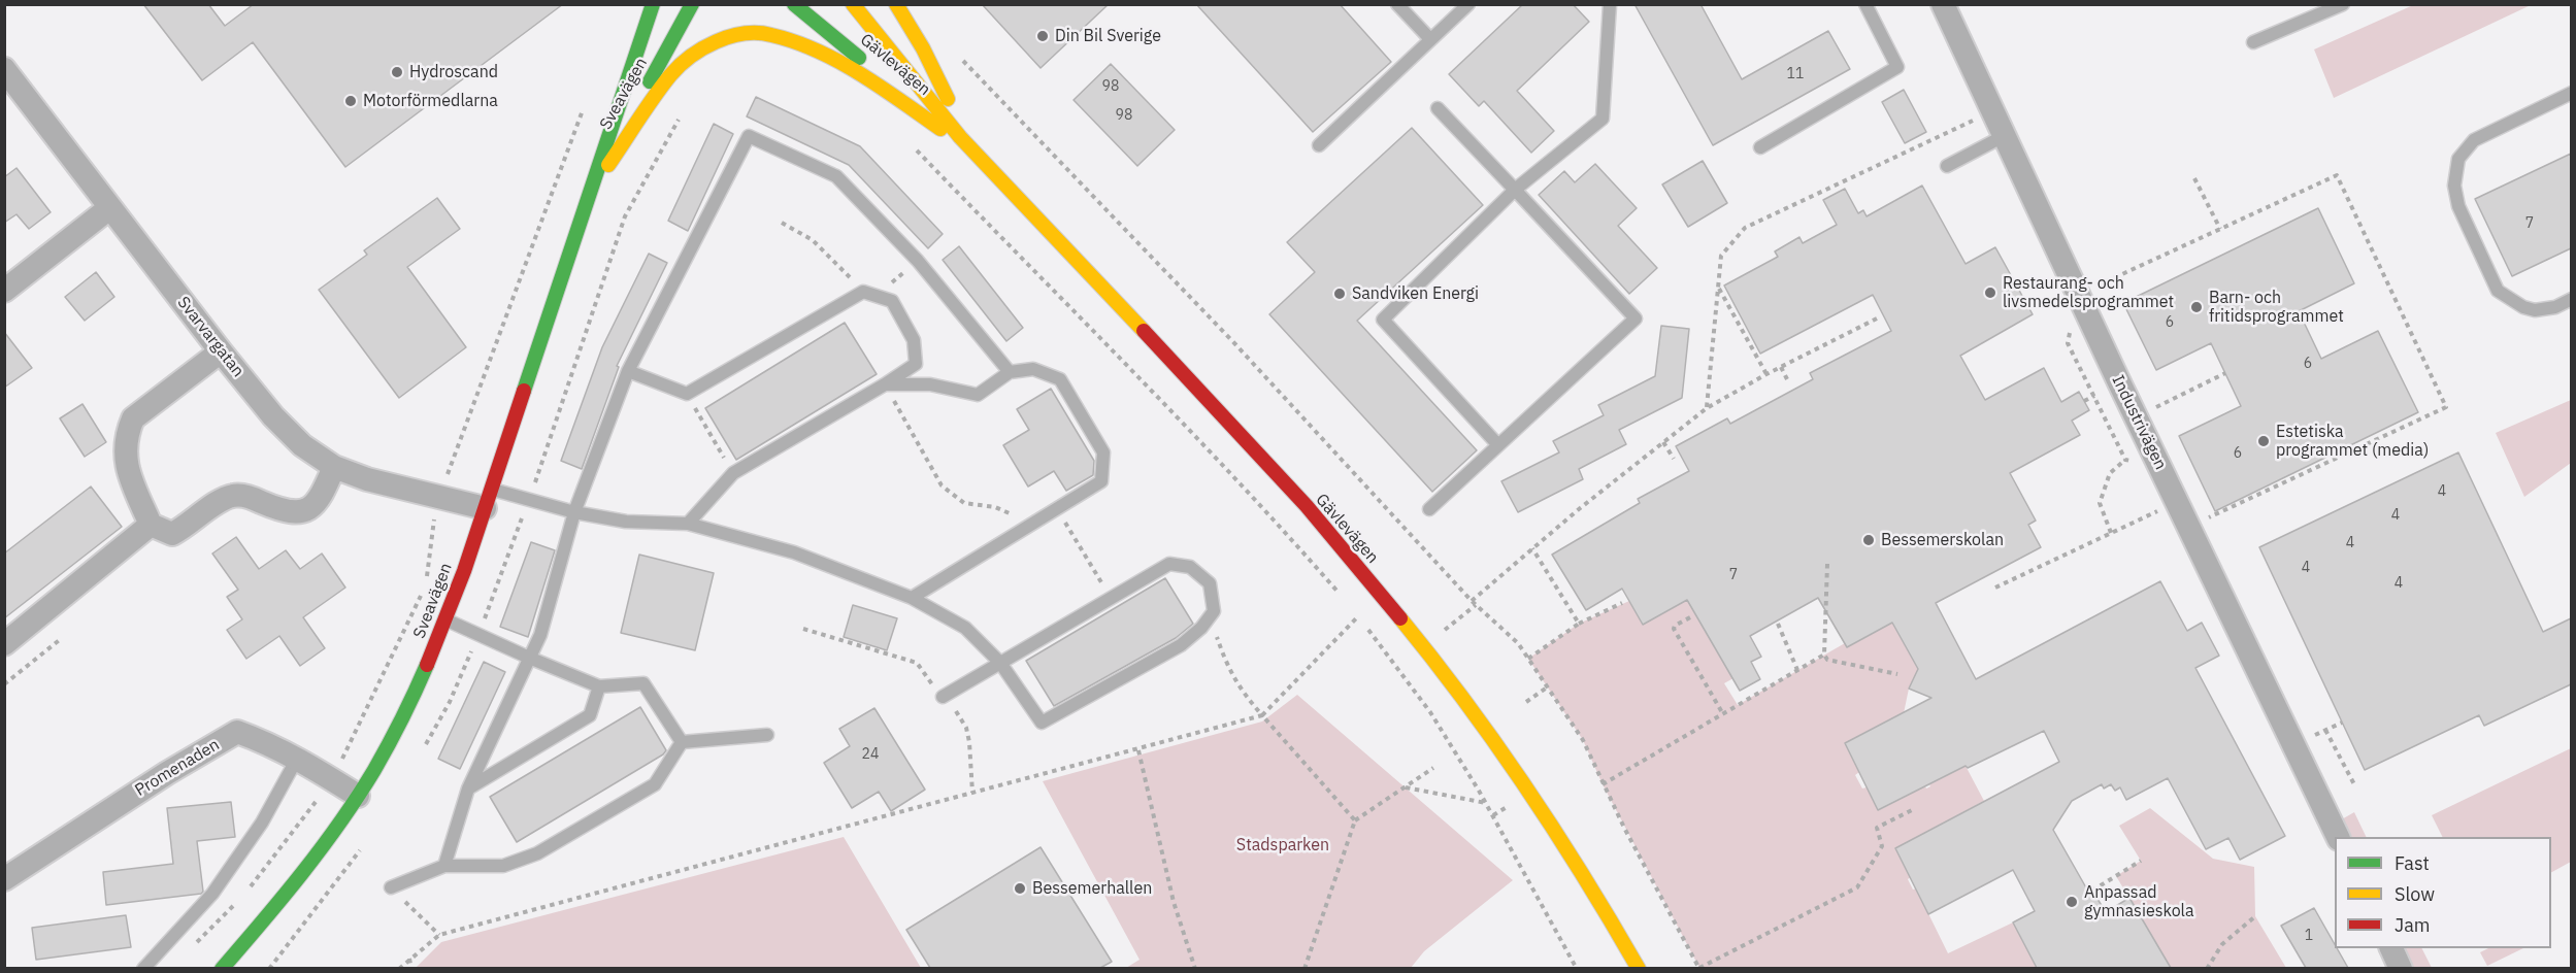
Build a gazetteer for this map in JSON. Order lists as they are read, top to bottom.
{
  "streets": {
    "main road": ["Gävlevägen", "Sveavägen"],
    "street": ["Svarvargatan", "Industrivägen", "Promenaden"]
  },
  "crossings": [
    ["Sveavägen", "Svarvargatan"],
    ["Sveavägen", "Promenaden"]
  ],
  "parks": ["Stadsparken"],
  "places": [
    "Din Bil Sverige",
    "Hydroscand",
    "Motorförmedlarna",
    "Restaurang- och livsmedelsprogrammet",
    "Sandviken Energi",
    "Barn- och fritidsprogrammet",
    "Estetiska programmet (media)",
    "Bessemerskolan",
    "Bessemerhallen",
    "Anpassad gymnasieskola"
  ],
  "house_numbers": [
    "11",
    "98",
    "98",
    "7",
    "6",
    "6",
    "6",
    "4",
    "4",
    "4",
    "4",
    "7",
    "4",
    "24",
    "1"
  ],
  "legend": ["Fast", "Slow", "Jam"]
}
